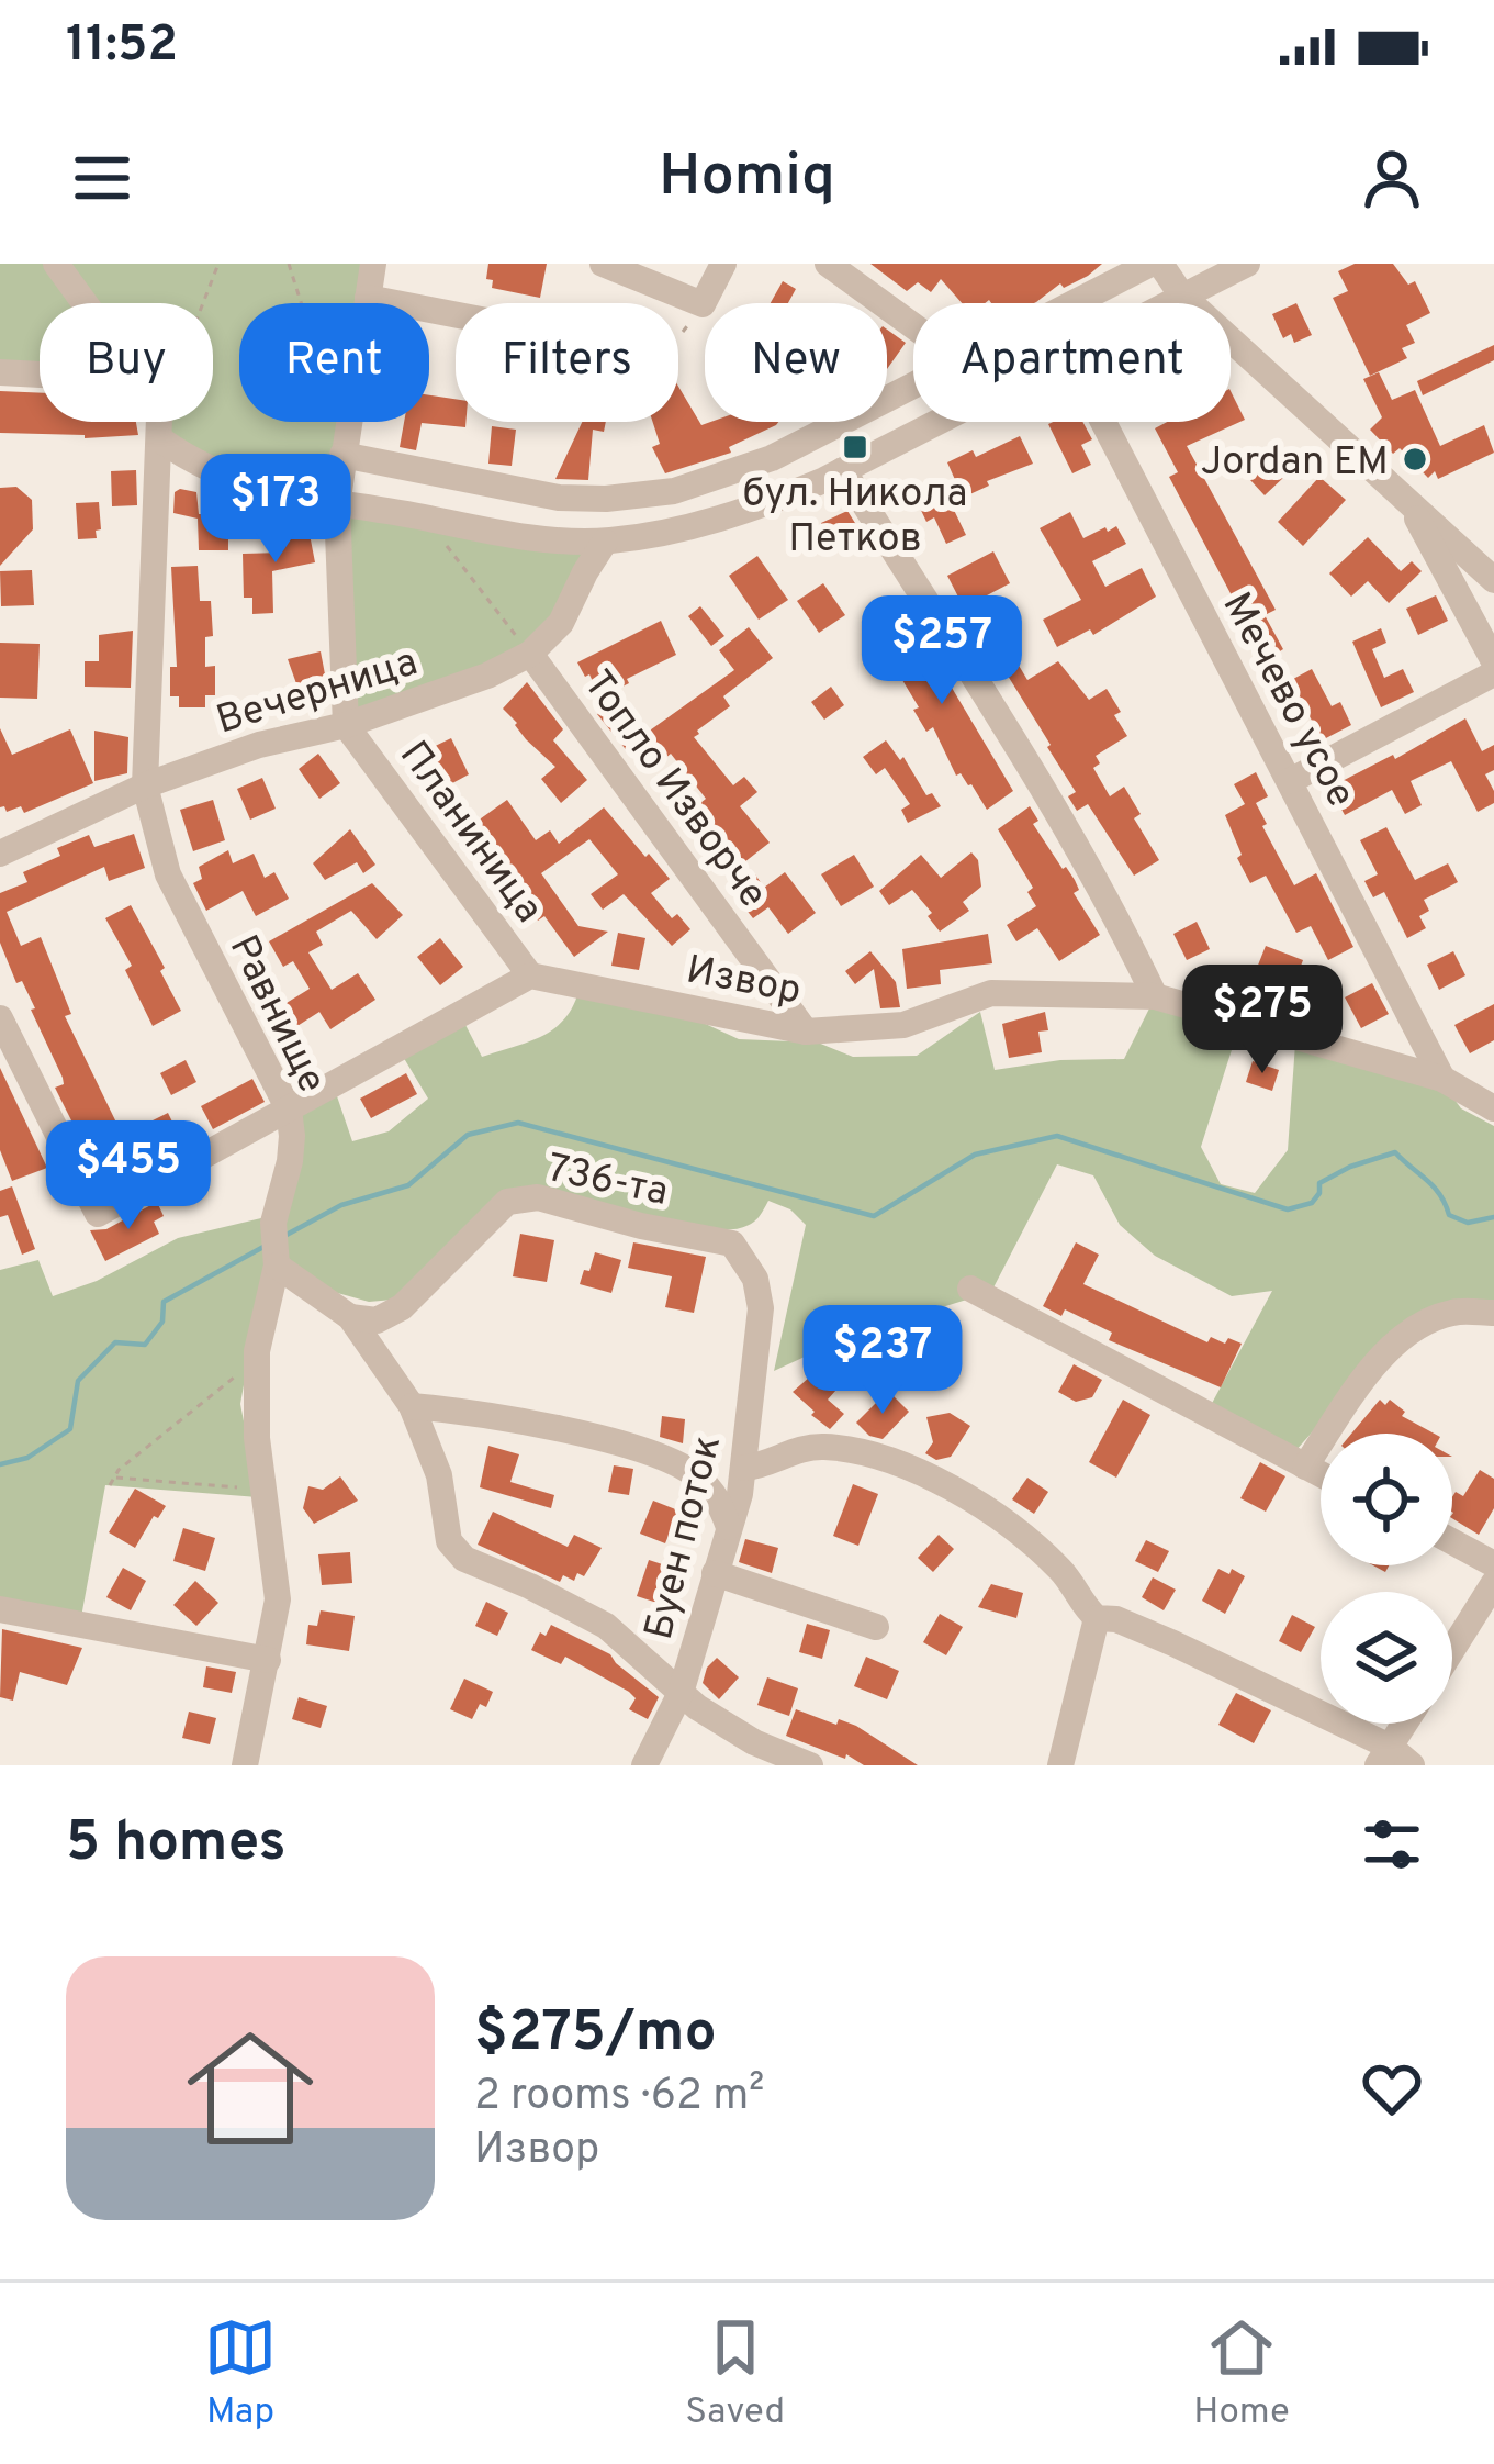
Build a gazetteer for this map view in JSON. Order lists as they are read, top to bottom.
{
  "streets": {
    "street": [
      "Вечерница",
      "Мечево усое",
      "Топло Изворче",
      "Планиница",
      "Извор",
      "Равнище",
      "736-та",
      "Буен поток"
    ]
  },
  "crossings": [
    ["Вечерница", "Топло Изворче"],
    ["Вечерница", "Планиница"],
    ["Вечерница", "Равнище"],
    ["Мечево усое", "Извор"],
    ["Топло Изворче", "Извор"],
    ["Планиница", "Извор"],
    ["736-та", "Буен поток"]
  ],
  "places": {
    "transit": ["бул. Никола Петков"],
    "other": ["Jordan EM"]
  },
  "page": {
    "status": "11:52",
    "header": "Homiq",
    "chip": [
      "Buy",
      "Rent",
      "Filters",
      "New",
      "Apartment"
    ],
    "price": [
      "$173",
      "$257",
      "$275",
      "$455",
      "$237"
    ],
    "heading": "5 homes",
    "list": [
      {
        "name": "$275/mo",
        "note": "2 rooms · 62 m² · Извор"
      }
    ],
    "tabs": ["Map", "Saved", "Home"]
  }
}
